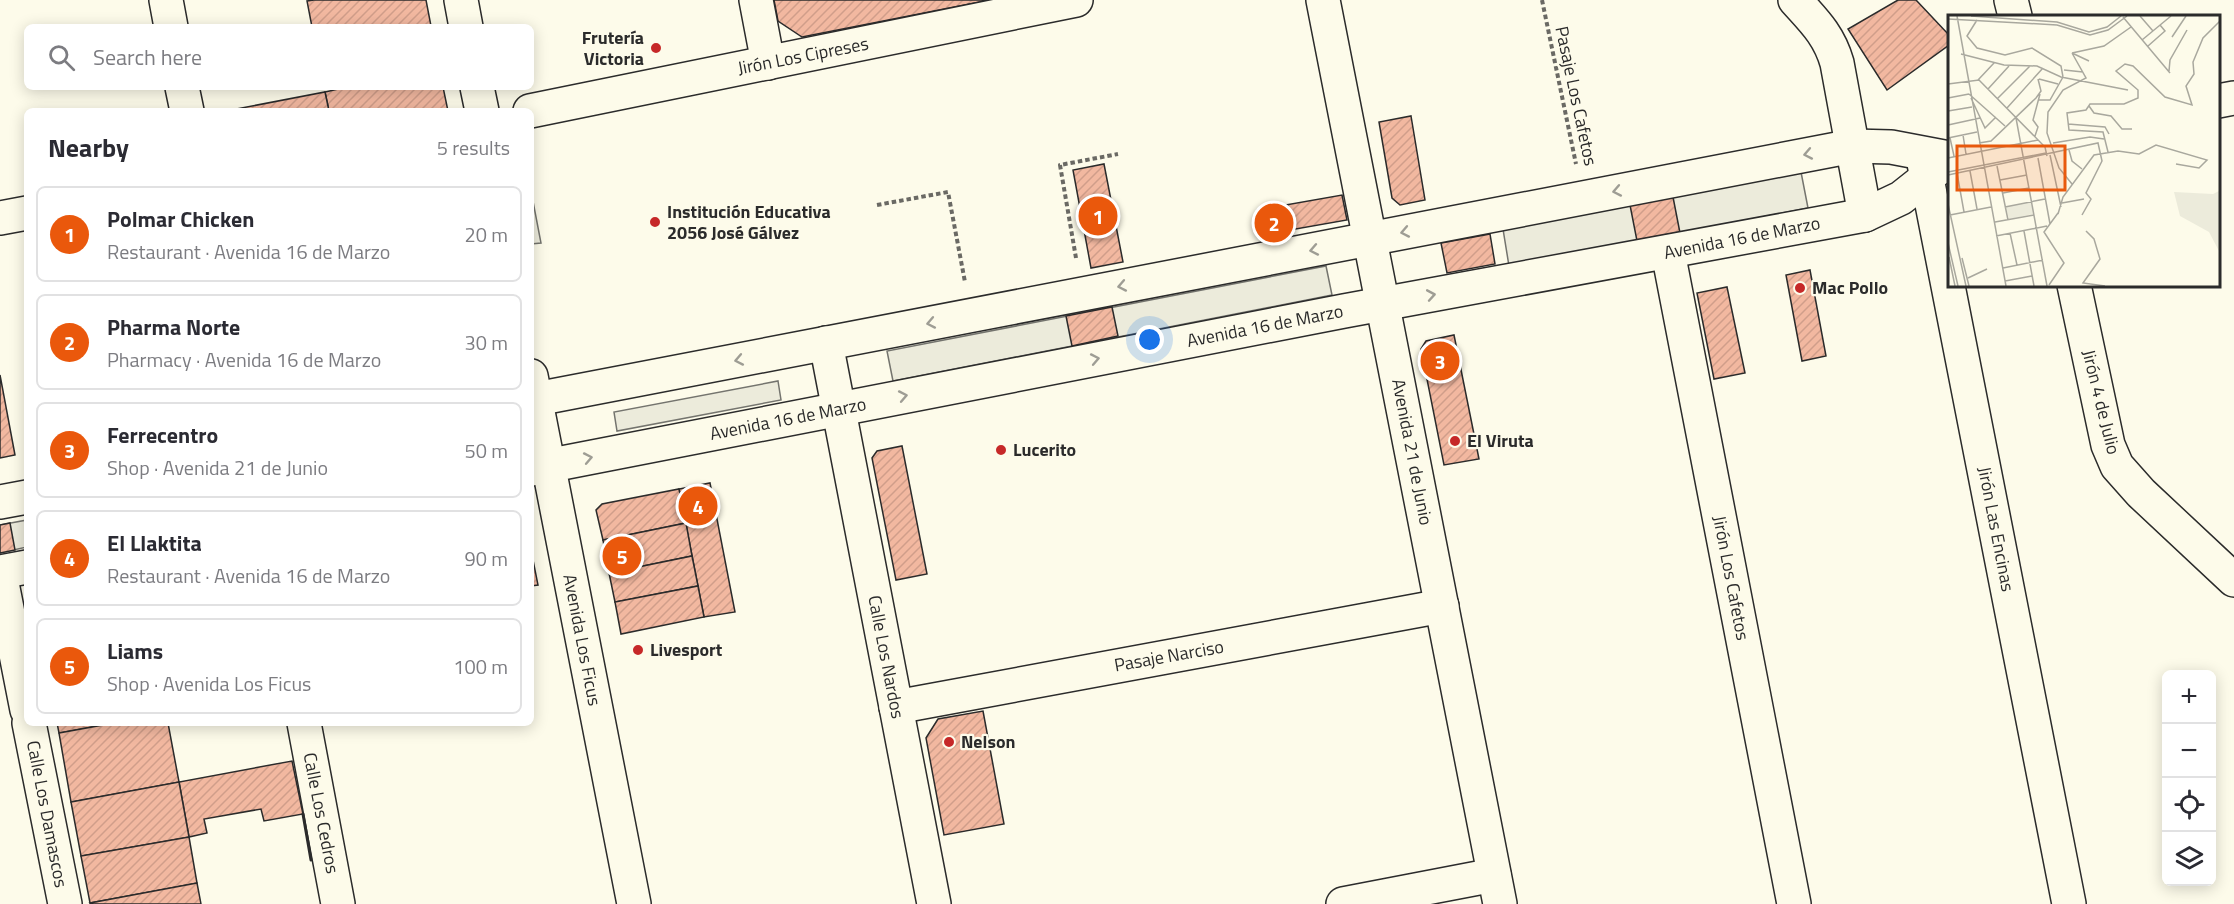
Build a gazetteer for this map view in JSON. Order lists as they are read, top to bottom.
{
  "streets": {
    "street": [
      "Jirón Los Cipreses",
      "Avenida 16 de Marzo",
      "Jirón 4 de Julio",
      "Avenida 21 de Junio",
      "Jirón Las Encinas",
      "Jirón Los Cafetos",
      "Avenida Los Ficus",
      "Pasaje Narciso",
      "Calle Los Nardos",
      "Calle Los Cedros",
      "Calle Los Damascos"
    ],
    "path": ["Pasaje Los Cafetos"]
  },
  "crossings": [
    ["Avenida 16 de Marzo", "Avenida 21 de Junio"],
    ["Avenida 16 de Marzo", "Jirón Las Encinas"],
    ["Avenida 16 de Marzo", "Jirón Los Cafetos"],
    ["Avenida 16 de Marzo", "Avenida Los Ficus"],
    ["Avenida 16 de Marzo", "Calle Los Nardos"],
    ["Avenida 21 de Junio", "Pasaje Narciso"],
    ["Pasaje Narciso", "Calle Los Nardos"]
  ],
  "places": [
    "Frutería Victoria",
    "Institución Educativa 2056 José Gálvez",
    "Mac Pollo",
    "El Viruta",
    "Lucerito",
    "Livesport",
    "Nelson"
  ],
  "page": {
    "search": "Search here",
    "heading": ["Nearby", "5 results"],
    "list": [
      {
        "mark": "1",
        "name": "Polmar Chicken",
        "note": "Restaurant · Avenida 16 de Marzo",
        "value": "20 m"
      },
      {
        "mark": "2",
        "name": "Pharma Norte",
        "note": "Pharmacy · Avenida 16 de Marzo",
        "value": "30 m"
      },
      {
        "mark": "3",
        "name": "Ferrecentro",
        "note": "Shop · Avenida 21 de Junio",
        "value": "50 m"
      },
      {
        "mark": "4",
        "name": "El Llaktita",
        "note": "Restaurant · Avenida 16 de Marzo",
        "value": "90 m"
      },
      {
        "mark": "5",
        "name": "Liams",
        "note": "Shop · Avenida Los Ficus",
        "value": "100 m"
      }
    ],
    "pins": [
      "1",
      "2",
      "3",
      "4",
      "5"
    ],
    "map_buttons": ["+", "−"]
  }
}
